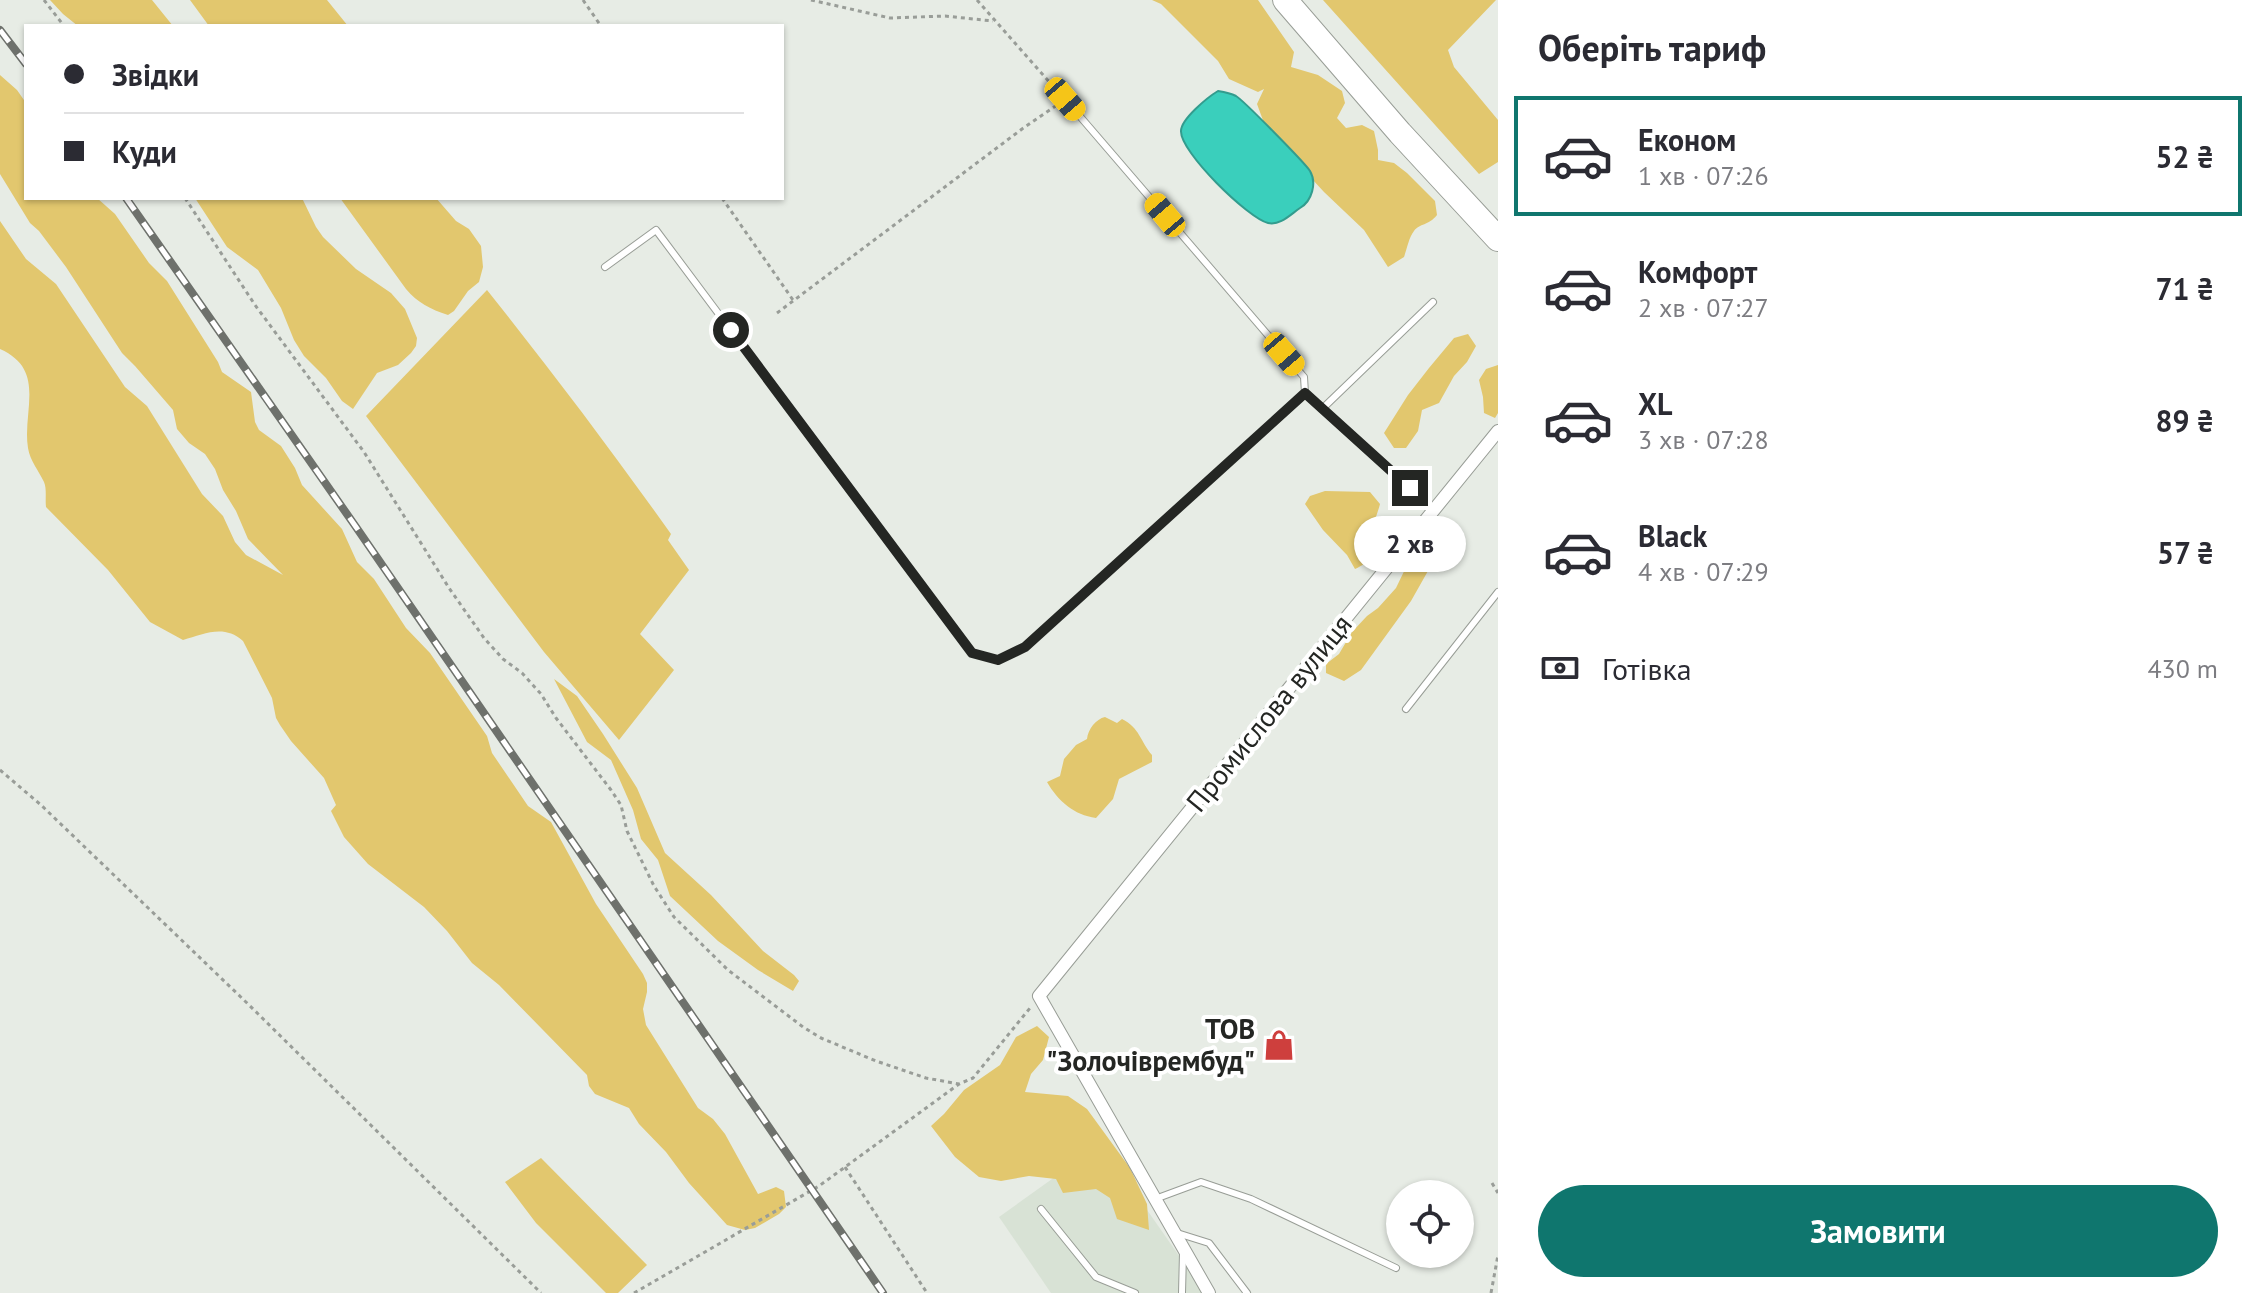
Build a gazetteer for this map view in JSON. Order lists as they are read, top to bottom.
{
  "streets": {
    "street": ["Промислова вулиця"]
  },
  "places": {
    "shop": ["ТОВ \"Золочіврембуд\""]
  },
  "page": {
    "heading": "Оберіть тариф",
    "banner": ["Звідки", "Куди"],
    "list": [
      {
        "name": "Економ",
        "note": "1 хв · 07:26",
        "value": "52 ₴"
      },
      {
        "name": "Комфорт",
        "note": "2 хв · 07:27",
        "value": "71 ₴"
      },
      {
        "name": "XL",
        "note": "3 хв · 07:28",
        "value": "89 ₴"
      },
      {
        "name": "Black",
        "note": "4 хв · 07:29",
        "value": "57 ₴"
      }
    ],
    "bubble": "2 хв",
    "pay": ["Готівка", "430 m"],
    "buttons": "Замовити"
  }
}
